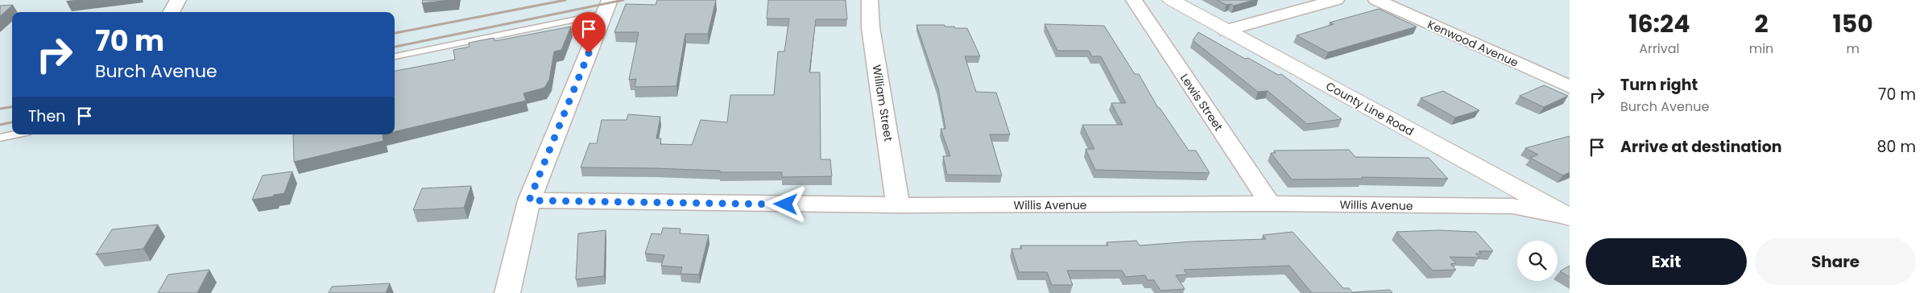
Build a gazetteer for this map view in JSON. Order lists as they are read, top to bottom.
{
  "streets": {
    "main road": ["County Line Road"],
    "street": [
      "Kenwood Avenue",
      "Lewis Street",
      "William Street",
      "Willis Avenue"
    ]
  },
  "crossings": [
    ["Lewis Street", "Willis Avenue"],
    ["William Street", "Willis Avenue"],
    ["County Line Road", "Willis Avenue"]
  ],
  "page": {
    "eta": [
      "16:24",
      "Arrival",
      "2",
      "min",
      "150",
      "m"
    ],
    "turn": ["70 m", "Burch Avenue"],
    "list": [
      {
        "name": "Turn right",
        "note": "Burch Avenue",
        "value": "70 m"
      },
      {
        "name": "Arrive at destination",
        "value": "80 m"
      }
    ],
    "then": "Then",
    "buttons": ["Exit", "Share"]
  }
}
